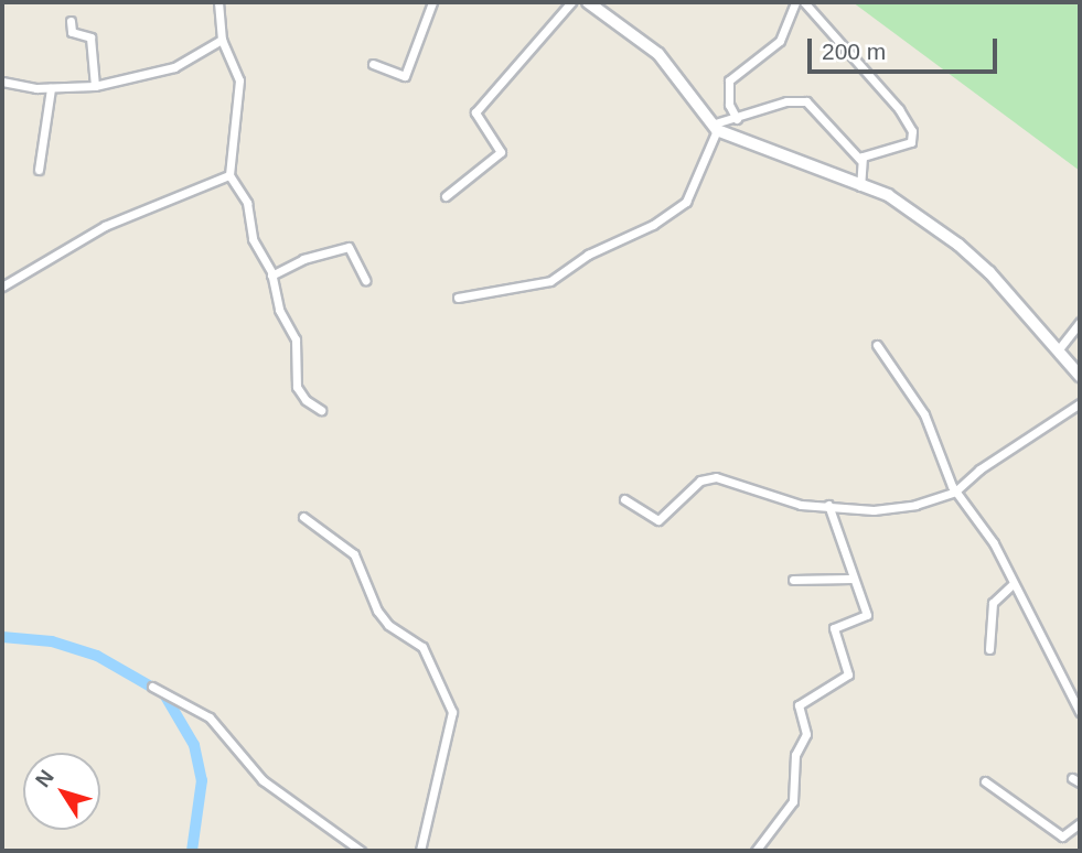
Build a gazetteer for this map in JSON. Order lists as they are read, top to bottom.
{
  "scale_bar": "200 m",
  "north": "top left"
}
